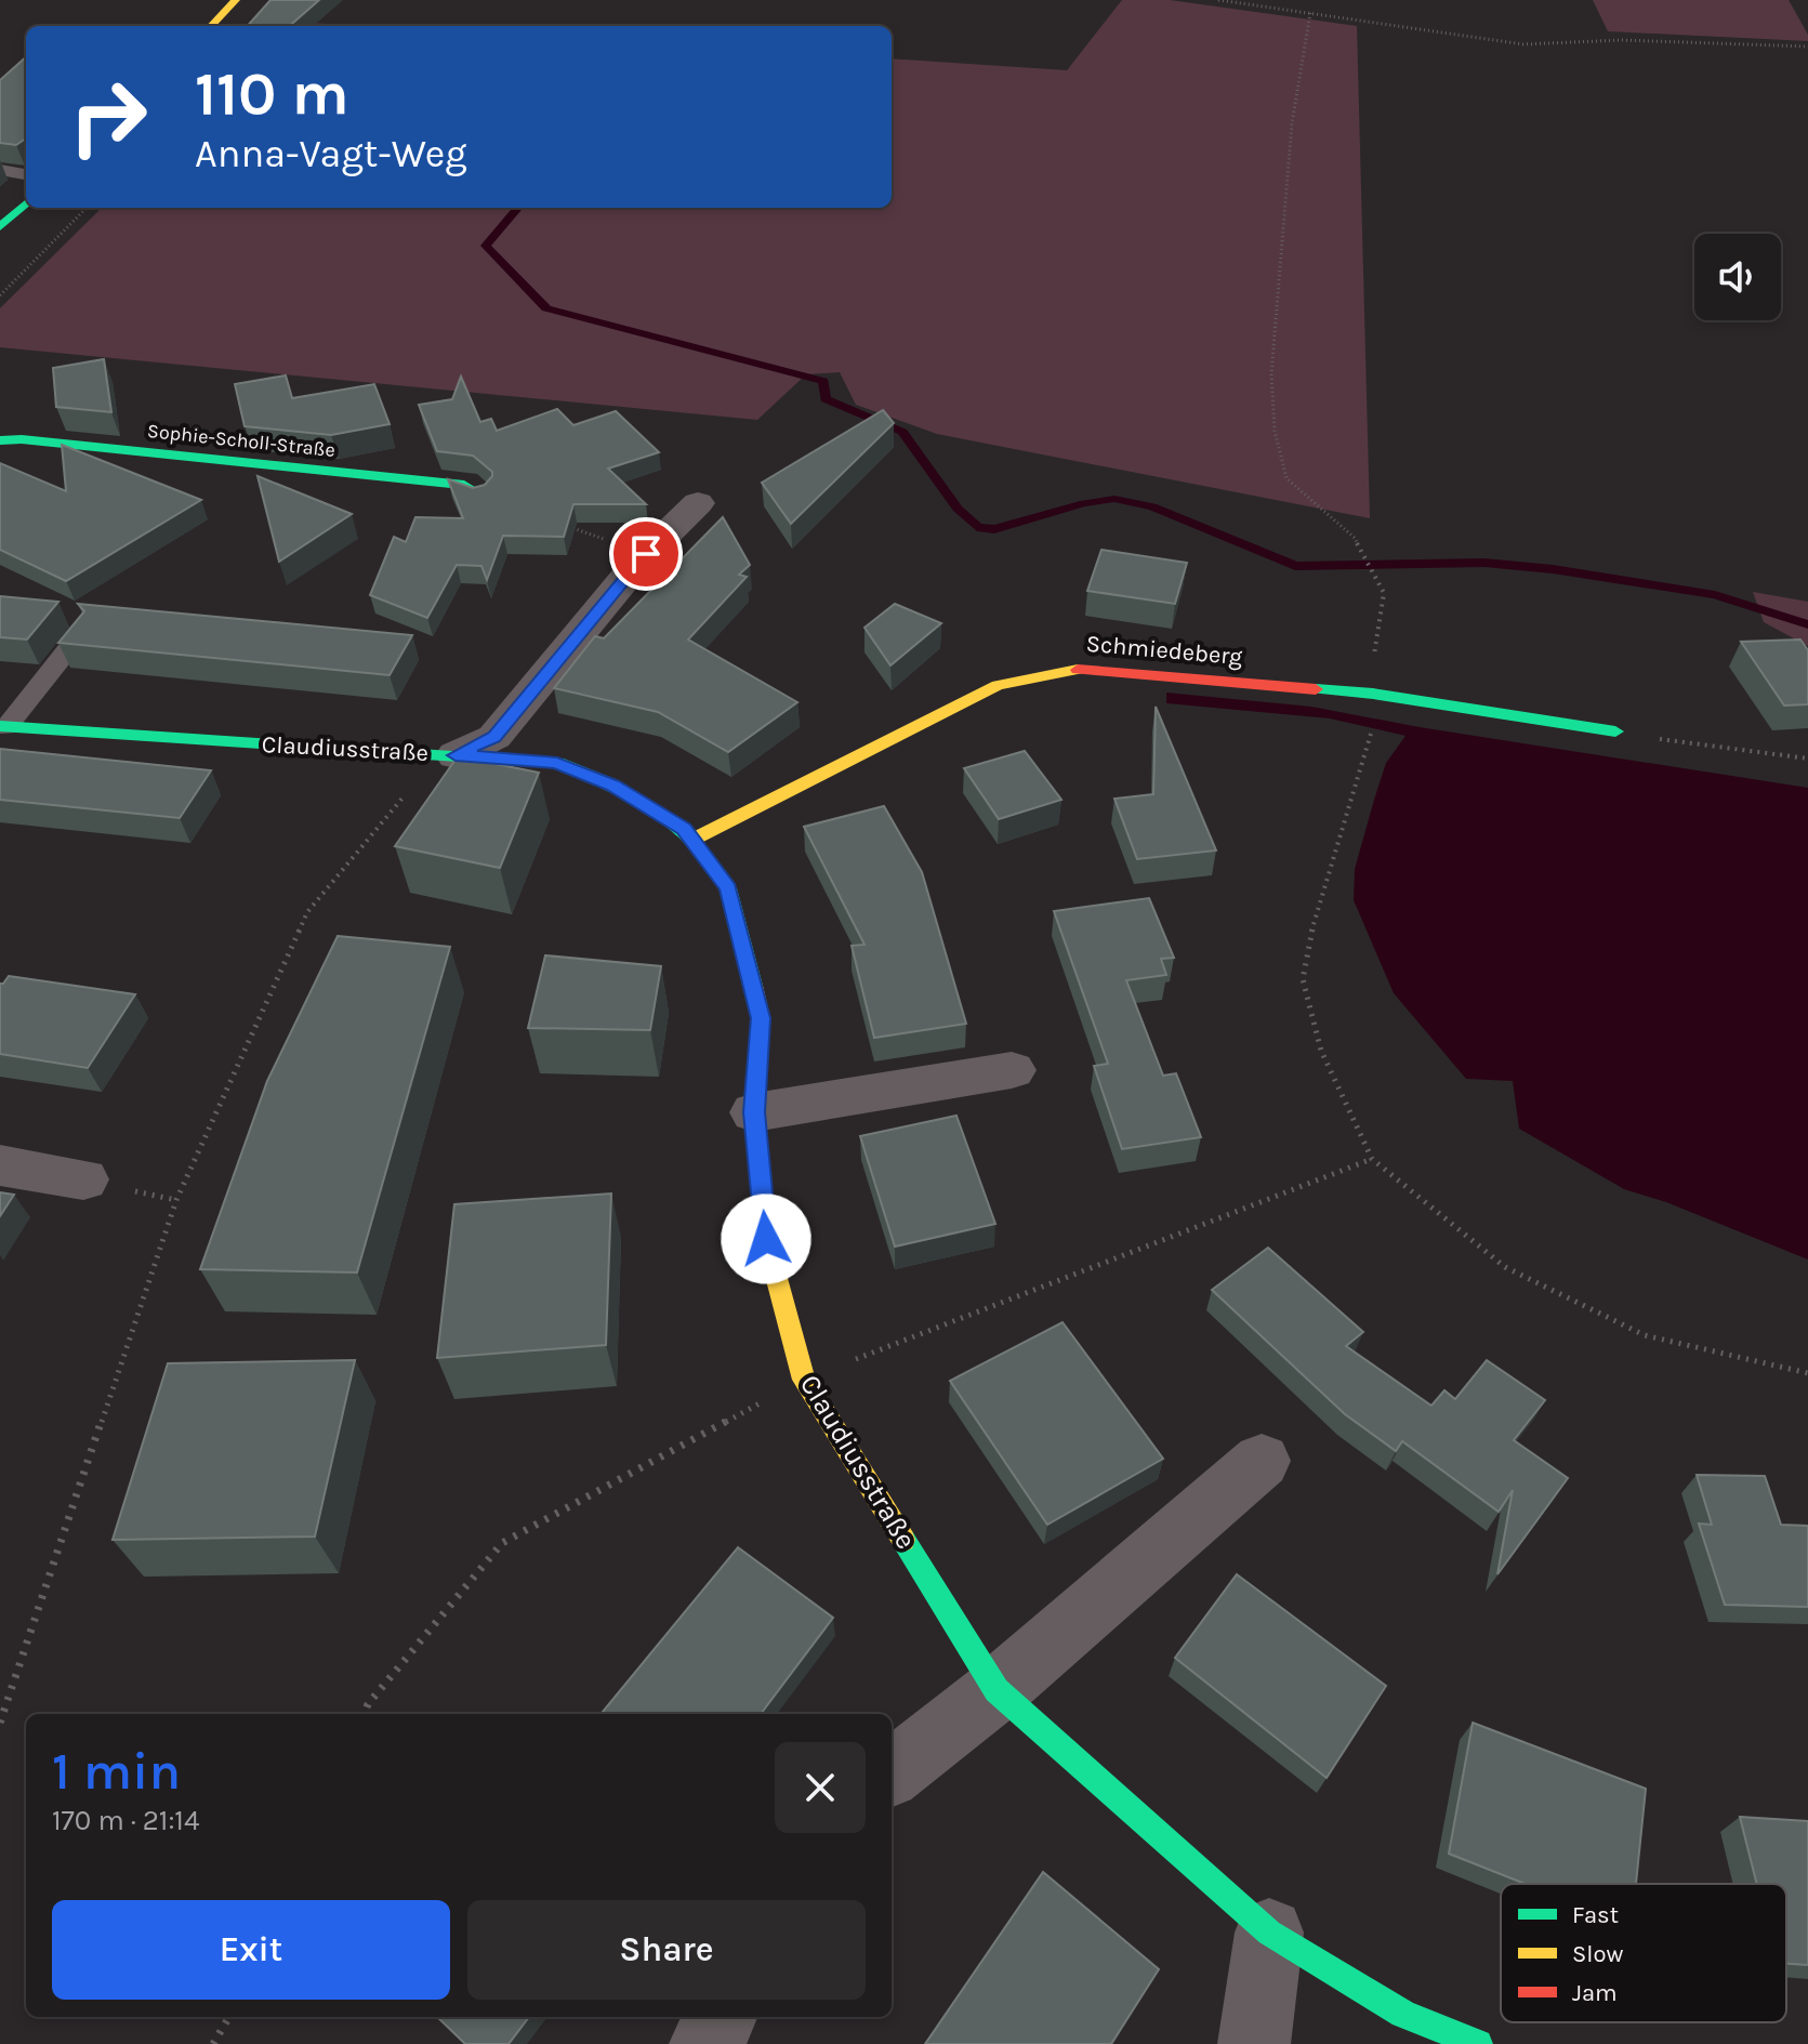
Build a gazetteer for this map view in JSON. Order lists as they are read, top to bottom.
{
  "streets": {
    "street": ["Sophie-Scholl-Straße", "Schmiedeberg", "Claudiusstraße"]
  },
  "crossings": [
    ["Schmiedeberg", "Claudiusstraße"]
  ],
  "legend": ["Fast", "Slow", "Jam"],
  "page": {
    "turn": ["110 m", "Anna-Vagt-Weg"],
    "heading": ["1 min", "170 m · 21:14"],
    "buttons": ["Exit", "Share"]
  }
}
